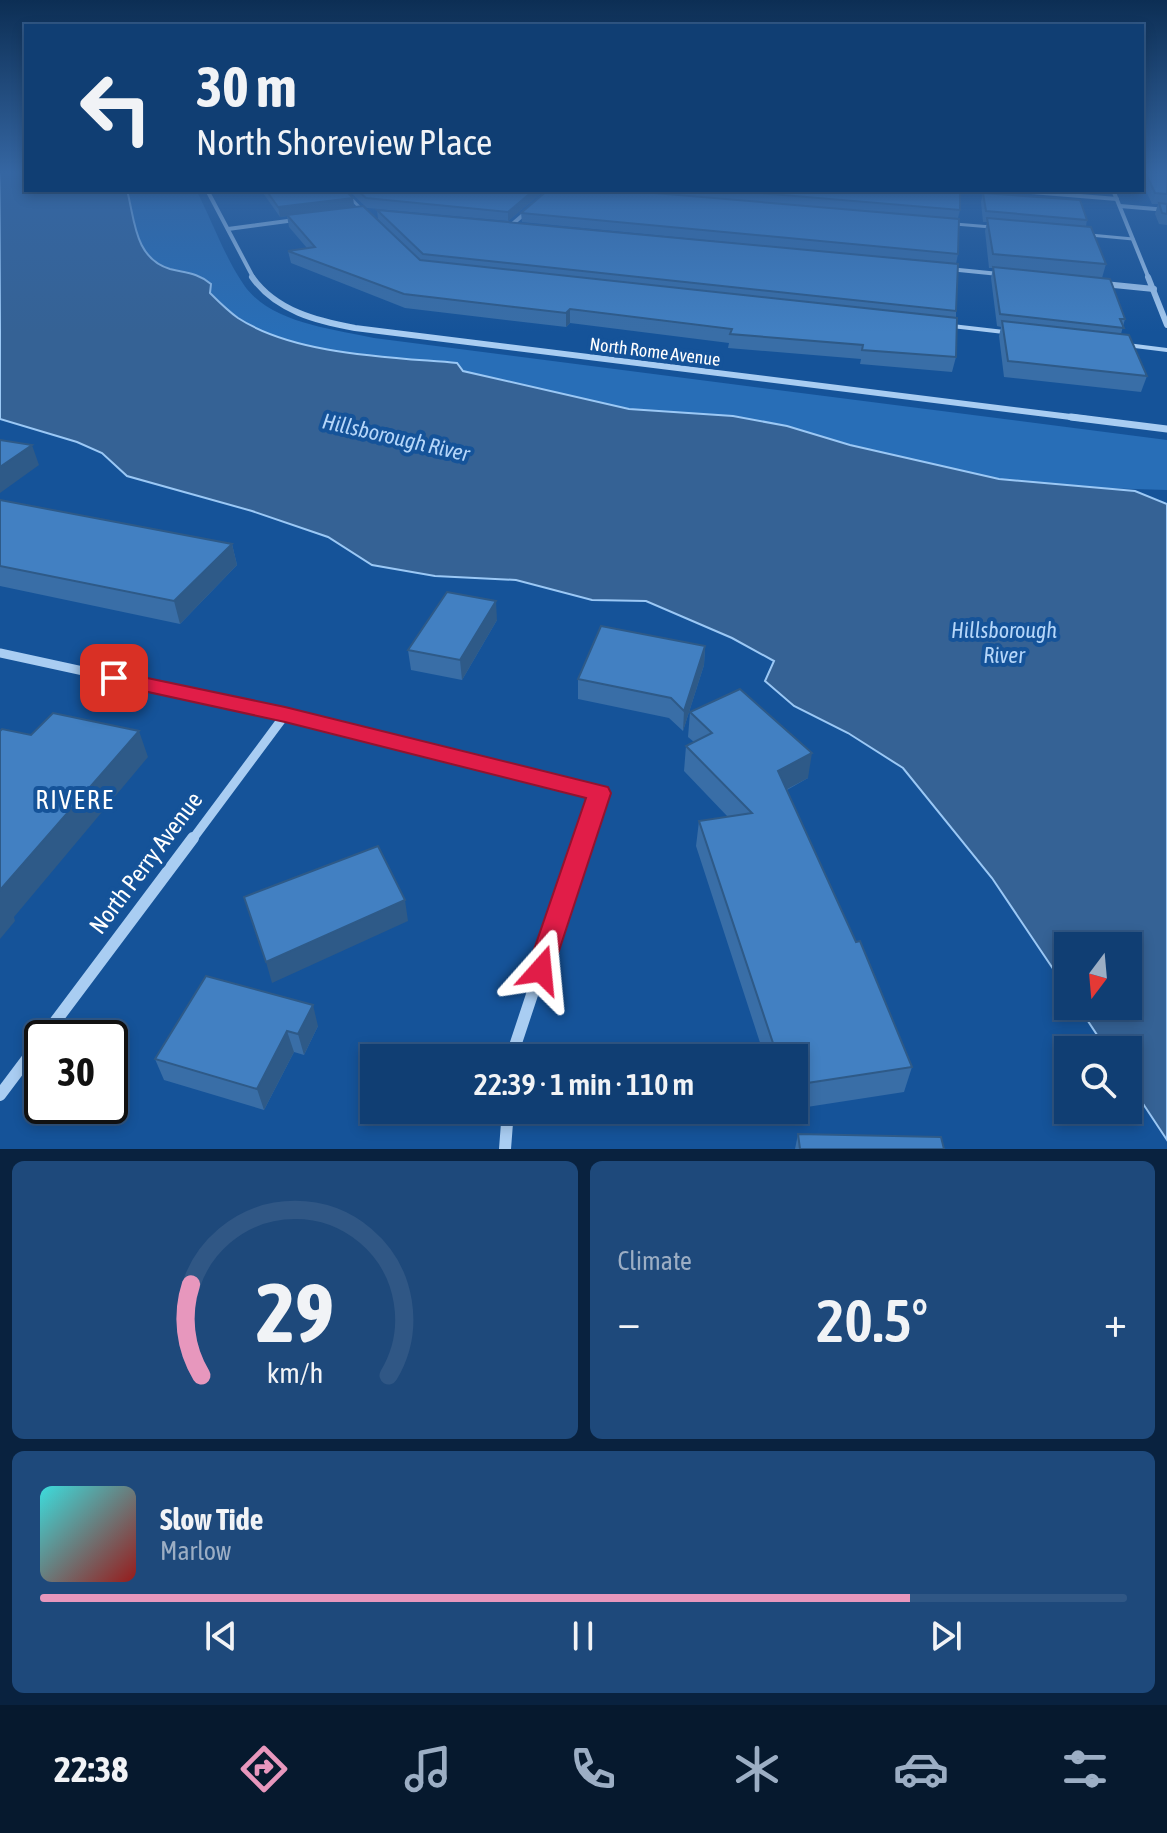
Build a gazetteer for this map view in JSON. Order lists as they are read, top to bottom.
{
  "streets": {
    "street": ["North Rome Avenue", "North Perry Avenue"]
  },
  "districts": ["RIVERE"],
  "water": ["Hillsborough River"],
  "north": "bottom",
  "page": {
    "turn": ["30 m", "North Shoreview Place"],
    "limit": "30",
    "trip": "22:39 · 1 min · 110 m",
    "tile": "Climate",
    "heat": ["−", "20.5°", "+"],
    "song": ["Slow Tide", "Marlow"],
    "tabs": "22:38",
    "gauge": ["29", "km/h"]
  }
}
